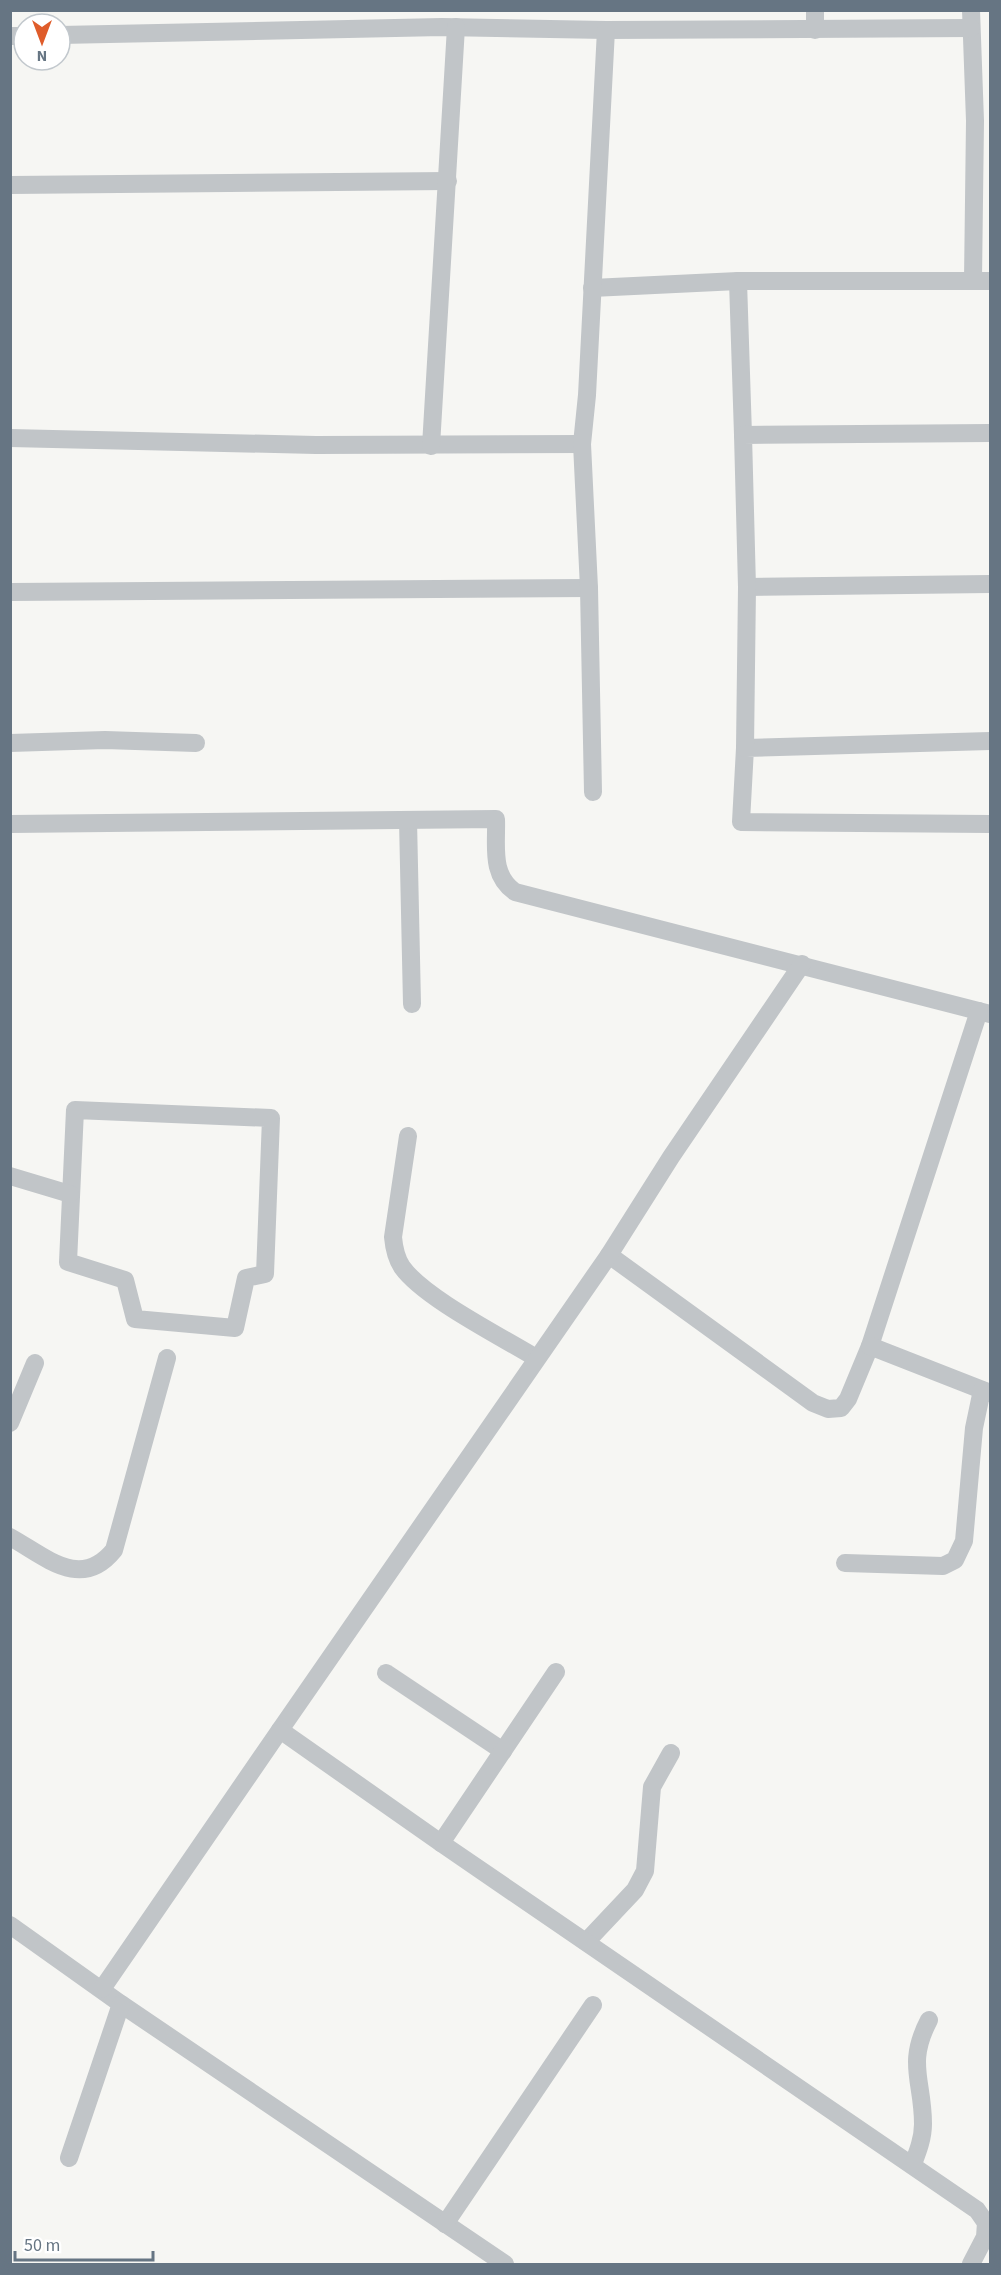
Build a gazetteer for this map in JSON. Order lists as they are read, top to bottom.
{
  "scale_bar": "50 m",
  "north": "bottom"
}
